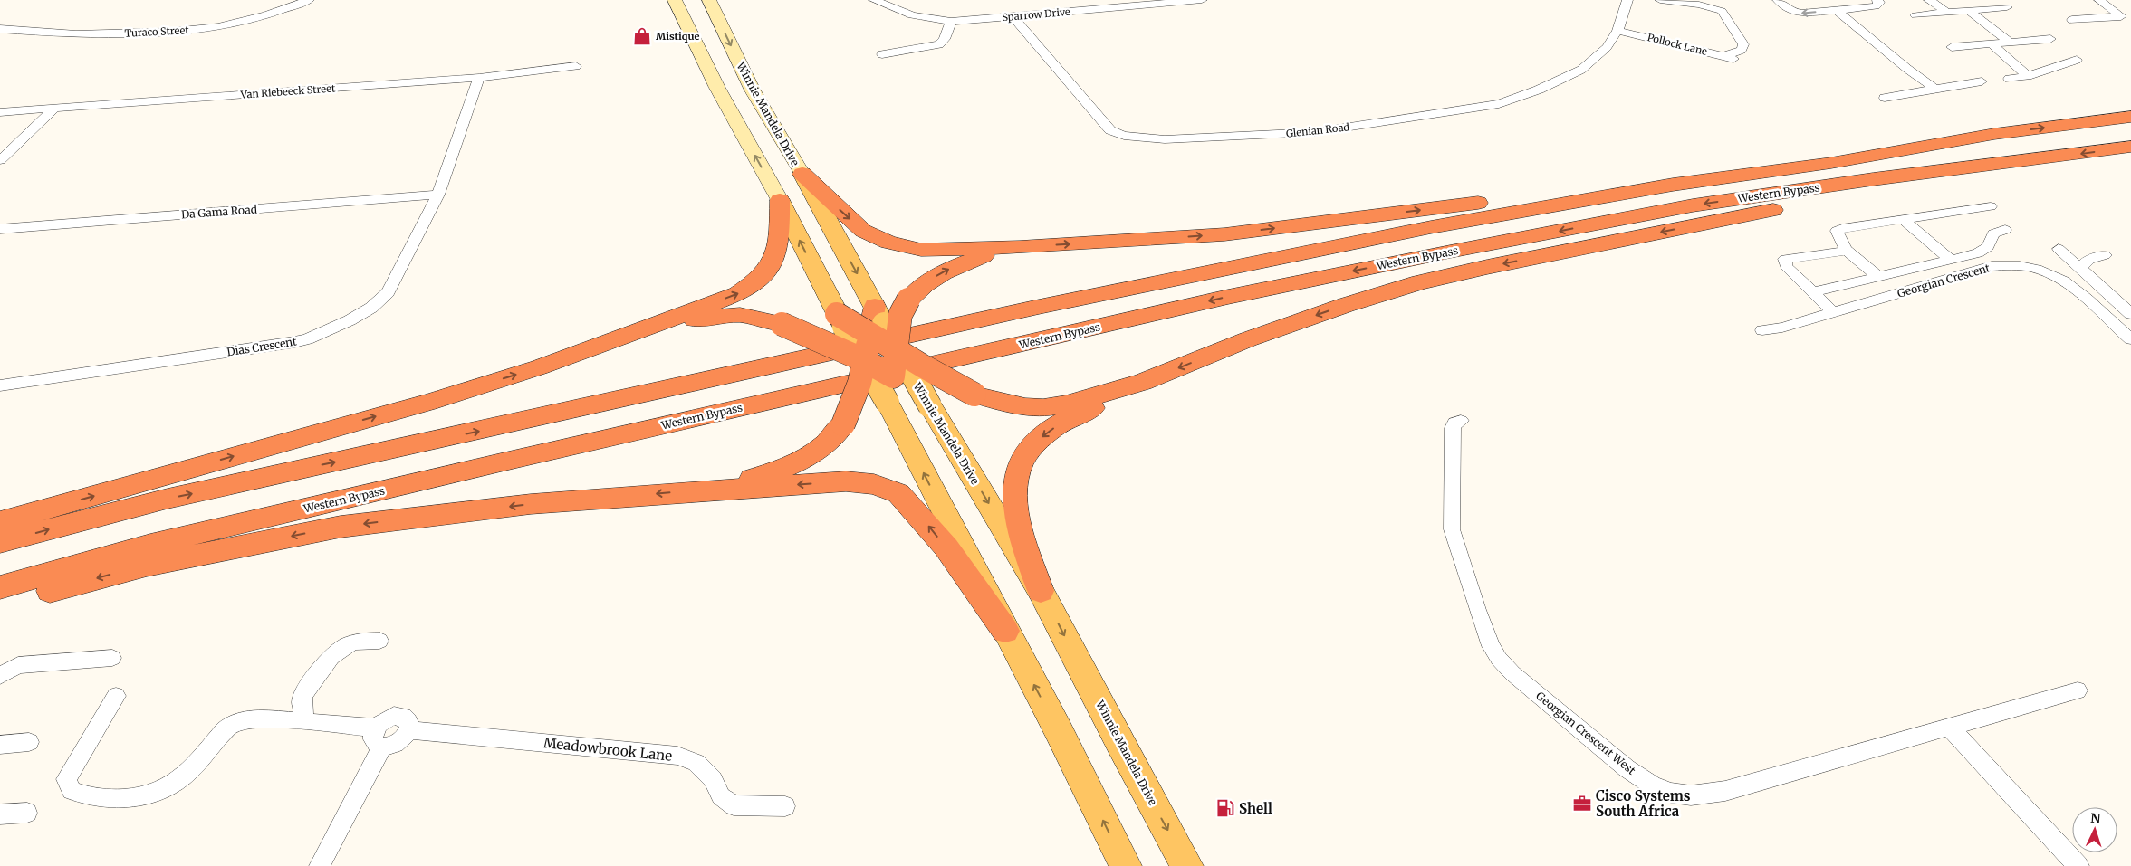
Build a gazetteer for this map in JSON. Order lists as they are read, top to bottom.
{
  "streets": {
    "highway": ["Western Bypass"],
    "main road": ["Winnie Mandela Drive"],
    "street": [
      "Sparrow Drive",
      "Turaco Street",
      "Pollock Lane",
      "Van Riebeeck Street",
      "Glenian Road",
      "Da Gama Road",
      "Georgian Crescent",
      "Dias Crescent",
      "Georgian Crescent West",
      "Meadowbrook Lane"
    ]
  },
  "crossings": [
    ["Sparrow Drive", "Glenian Road"],
    ["Pollock Lane", "Glenian Road"],
    ["Van Riebeeck Street", "Dias Crescent"],
    ["Da Gama Road", "Dias Crescent"]
  ],
  "places": {
    "shop": ["Mistique"],
    "office": ["Cisco Systems South Africa"],
    "fuel station": ["Shell"]
  },
  "north": "top"
}
